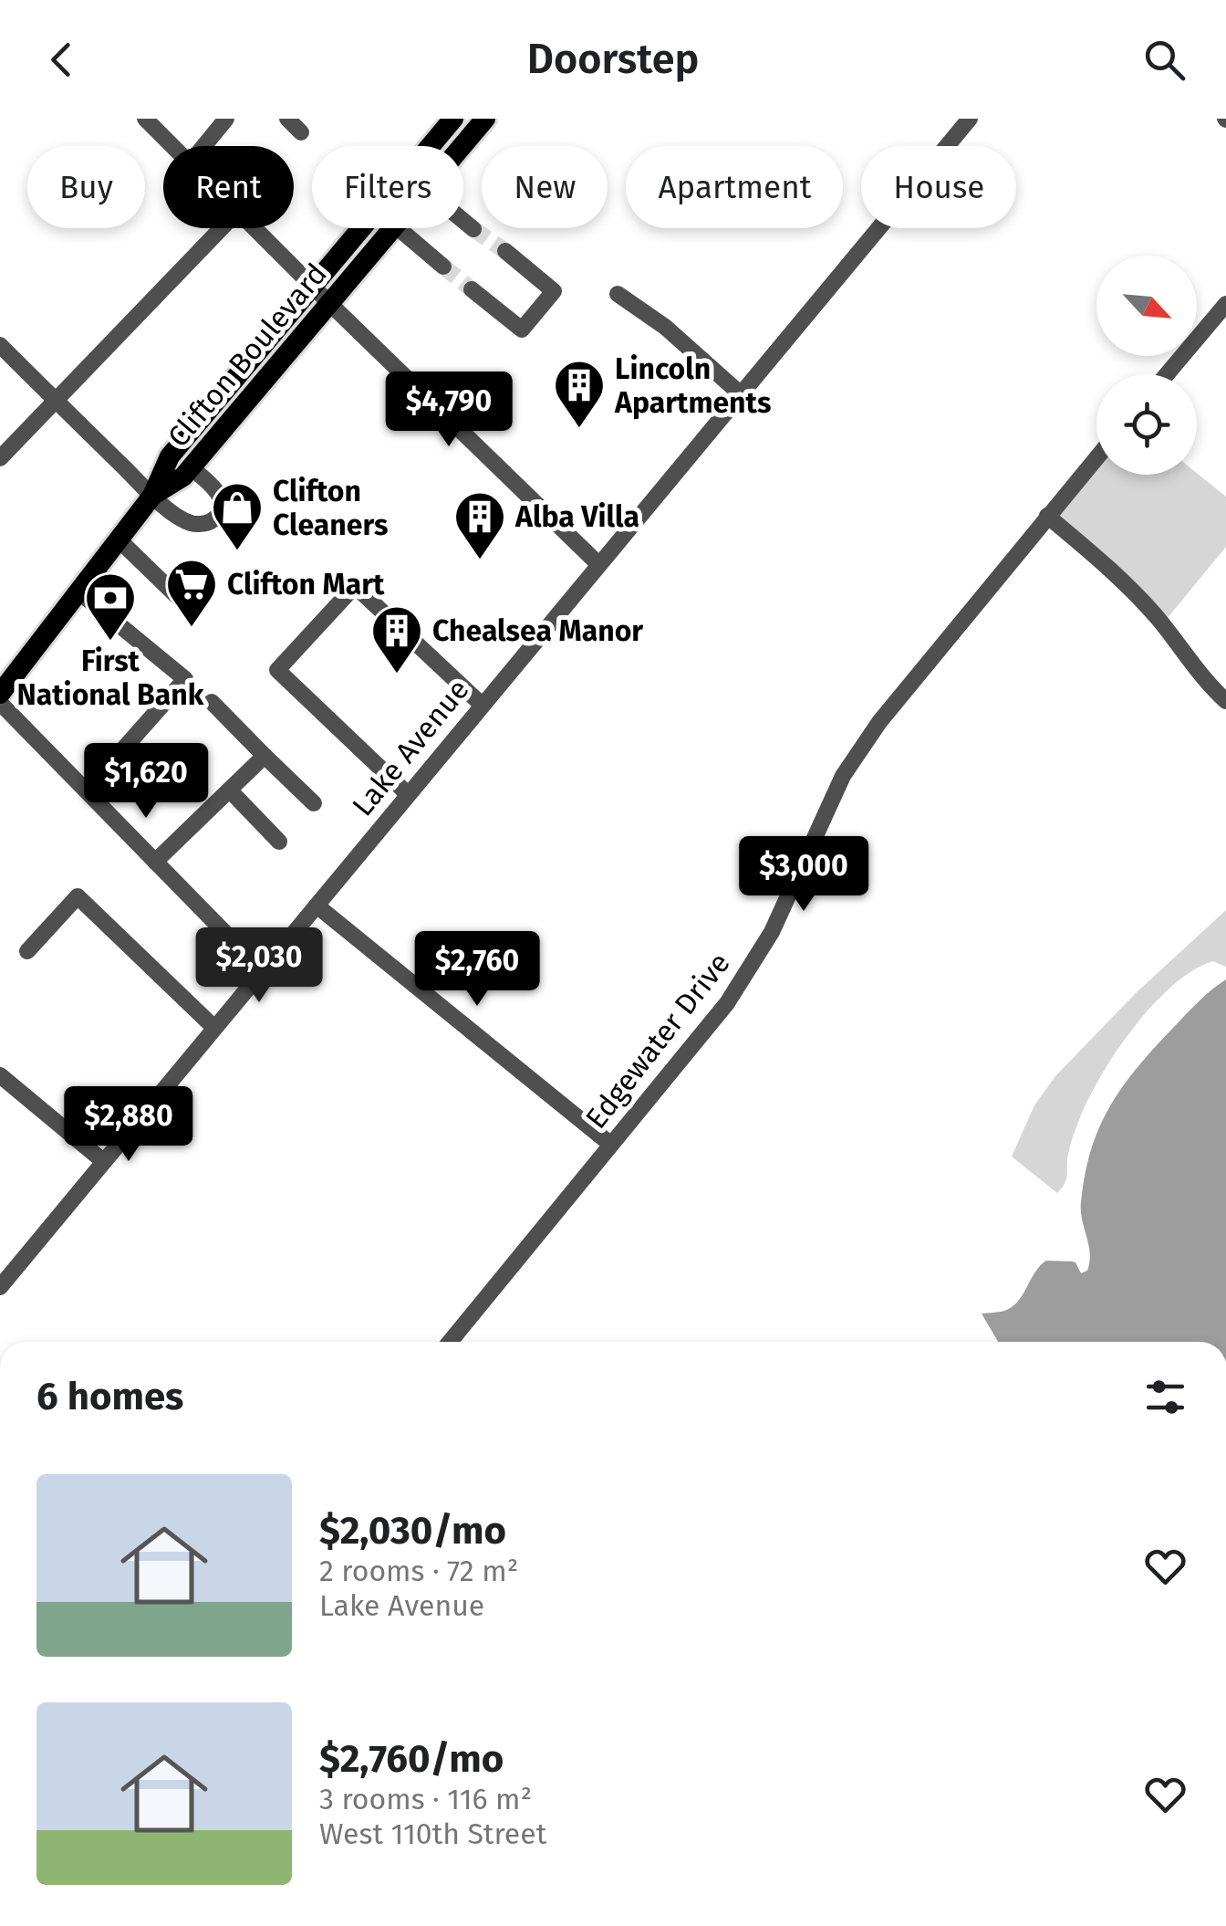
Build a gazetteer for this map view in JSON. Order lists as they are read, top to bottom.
{
  "streets": {
    "main road": ["Clifton Boulevard"],
    "street": ["Lake Avenue", "Edgewater Drive"]
  },
  "places": {
    "building": ["Lincoln Apartments", "Alba Villa", "Chealsea Manor"],
    "shop": ["Clifton Cleaners"],
    "supermarket": ["Clifton Mart"],
    "bank": ["First National Bank"]
  },
  "north": "bottom right",
  "page": {
    "header": "Doorstep",
    "chip": [
      "Buy",
      "Rent",
      "Filters",
      "New",
      "Apartment",
      "House"
    ],
    "price": [
      "$4,790",
      "$1,620",
      "$3,000",
      "$2,030",
      "$2,760",
      "$2,880"
    ],
    "heading": "6 homes",
    "list": [
      {
        "name": "$2,030/mo",
        "note": "2 rooms · 72 m² · Lake Avenue"
      },
      {
        "name": "$2,760/mo",
        "note": "3 rooms · 116 m² · West 110th Street"
      }
    ]
  }
}
